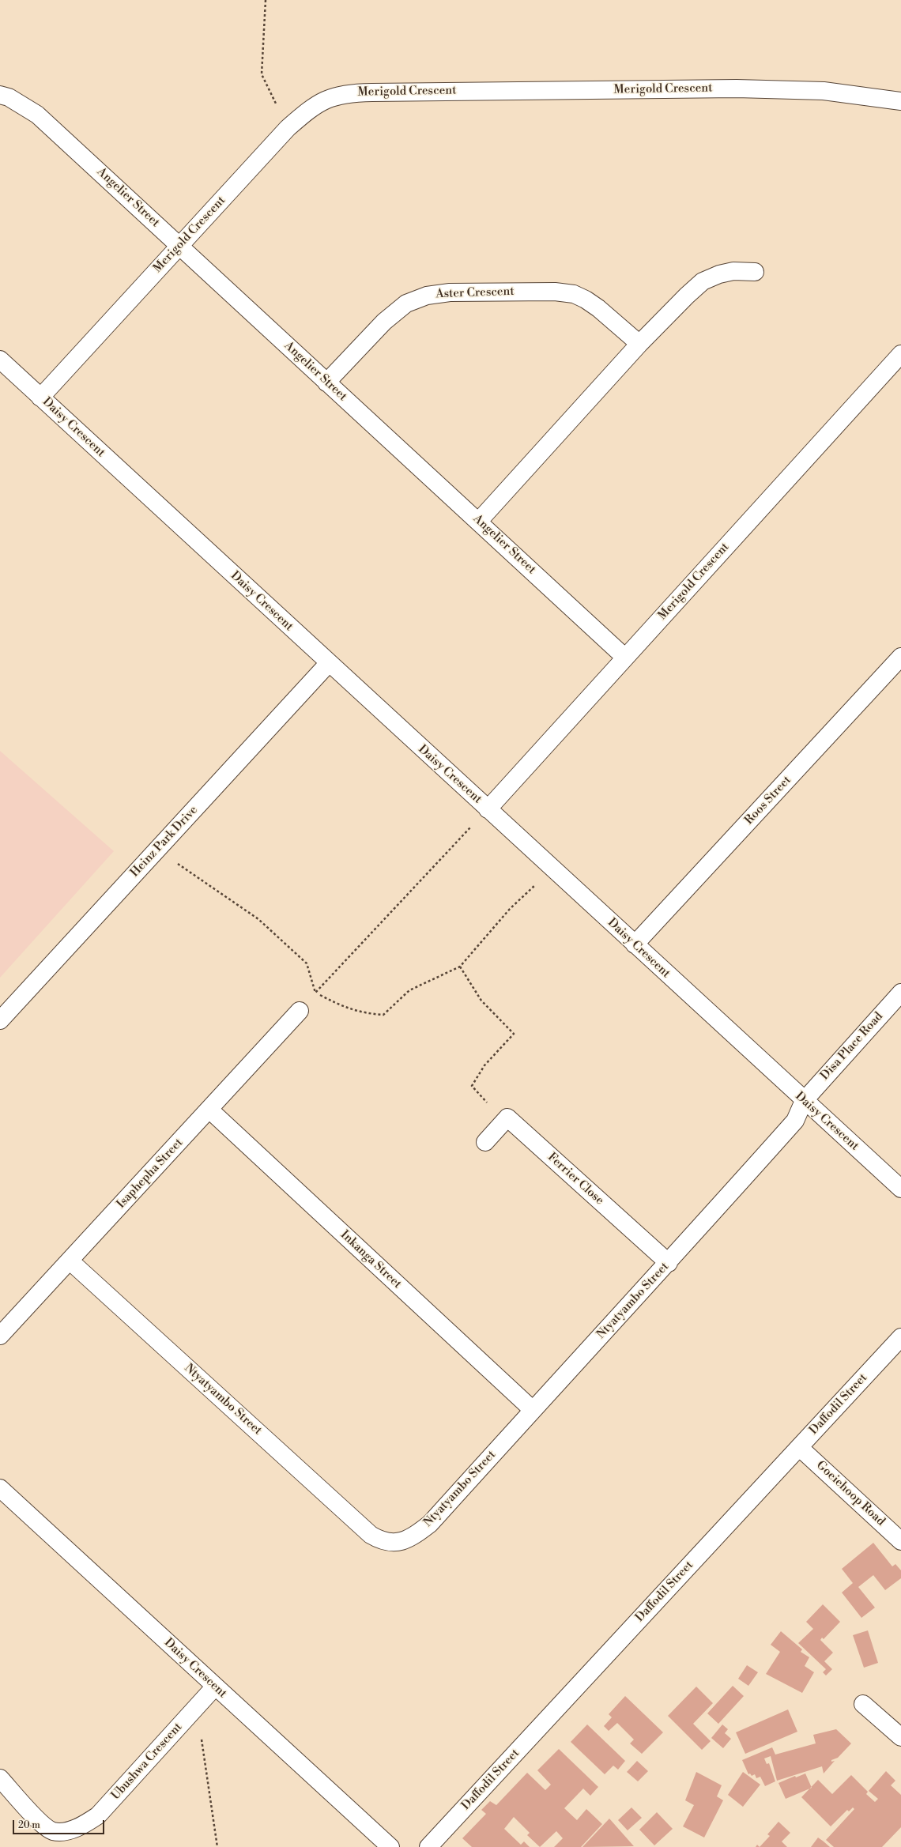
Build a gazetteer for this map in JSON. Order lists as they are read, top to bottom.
{
  "streets": {
    "street": [
      "Merigold Crescent",
      "Angelier Street",
      "Aster Crescent",
      "Daisy Crescent",
      "Roos Street",
      "Heinz Park Drive",
      "Disa Place Road",
      "Isaphepha Street",
      "Ferrier Close",
      "Inkanga Street",
      "Ntyatyambo Street",
      "Daffodil Street",
      "Goeiehoop Road",
      "Ubushwa Crescent"
    ]
  },
  "crossings": [
    ["Merigold Crescent", "Angelier Street"],
    ["Merigold Crescent", "Daisy Crescent"],
    ["Angelier Street", "Aster Crescent"],
    ["Daisy Crescent", "Roos Street"],
    ["Daisy Crescent", "Heinz Park Drive"],
    ["Daisy Crescent", "Disa Place Road"],
    ["Daisy Crescent", "Ntyatyambo Street"],
    ["Daisy Crescent", "Ubushwa Crescent"],
    ["Disa Place Road", "Ntyatyambo Street"],
    ["Isaphepha Street", "Inkanga Street"],
    ["Isaphepha Street", "Ntyatyambo Street"],
    ["Ferrier Close", "Ntyatyambo Street"],
    ["Inkanga Street", "Ntyatyambo Street"],
    ["Daffodil Street", "Goeiehoop Road"]
  ],
  "scale_bar": "20 m"
}
